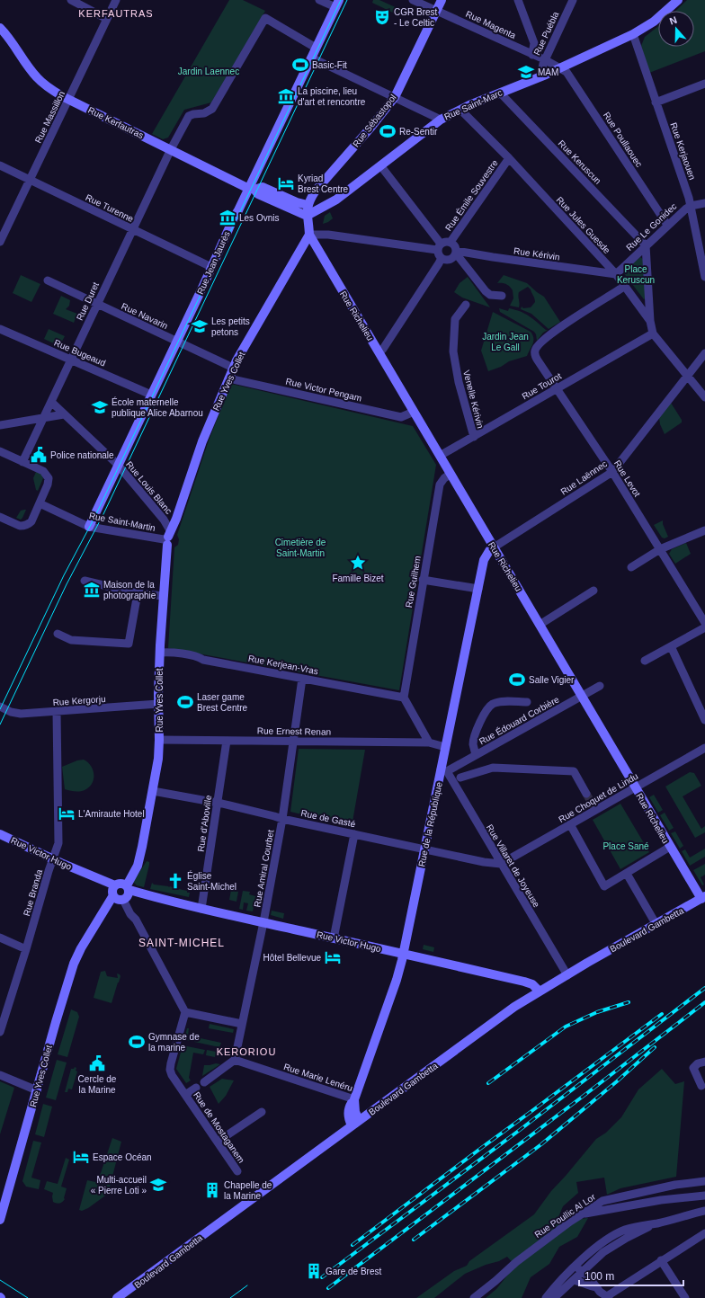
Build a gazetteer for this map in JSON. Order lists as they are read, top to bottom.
{
  "streets": {
    "street": [
      "Rue Magenta",
      "Rue Puébla",
      "Rue Saint-Marc",
      "Rue Massillon",
      "Rue Sébastopol",
      "Rue Kerfautras",
      "Rue Poullaouec",
      "Rue Kerjaouen",
      "Rue Keruscun",
      "Rue Émile Souvestre",
      "Rue Turenne",
      "Rue Jules Guesde",
      "Rue Le Gonidec",
      "Rue Kérivin",
      "Rue Jean Jaurès",
      "Rue Duret",
      "Rue Navarin",
      "Rue Richelieu",
      "Rue Bugeaud",
      "Rue Yves Collet",
      "Rue Tourot",
      "Rue Victor Pengam",
      "Venelle Kérivin",
      "Rue Laënnec",
      "Rue Levot",
      "Rue Louis Blanc",
      "Rue Saint-Martin",
      "Rue Guilhem",
      "Rue Kerjean-Vras",
      "Rue Kergorju",
      "Rue Édouard Corbière",
      "Rue Ernest Renan",
      "Rue Choquet de Lindu",
      "Rue de Gasté",
      "Rue d'Aboville",
      "Rue de la République",
      "Rue Victor Hugo",
      "Rue Villaret de Joyeuse",
      "Rue Amiral Courbet",
      "Rue Branda",
      "Boulevard Gambetta",
      "Rue Marie Lenéru",
      "Rue de Mostaganem",
      "Rue Poullic Al Lor"
    ]
  },
  "crossings": [
    ["Rue Magenta", "Rue Puébla"],
    ["Rue Magenta", "Rue Saint-Marc"],
    ["Rue Magenta", "Rue Sébastopol"],
    ["Rue Magenta", "Rue Poullaouec"],
    ["Rue Puébla", "Rue Saint-Marc"],
    ["Rue Saint-Marc", "Rue Sébastopol"],
    ["Rue Saint-Marc", "Rue Poullaouec"],
    ["Rue Saint-Marc", "Rue Kerjaouen"],
    ["Rue Saint-Marc", "Rue Keruscun"],
    ["Rue Saint-Marc", "Rue Jules Guesde"],
    ["Rue Massillon", "Rue Kerfautras"],
    ["Rue Massillon", "Rue Turenne"],
    ["Rue Sébastopol", "Rue Richelieu"],
    ["Rue Sébastopol", "Rue Yves Collet"],
    ["Rue Kerfautras", "Rue Jean Jaurès"],
    ["Rue Kerfautras", "Rue Duret"],
    ["Rue Poullaouec", "Rue Le Gonidec"],
    ["Rue Kerjaouen", "Rue Le Gonidec"],
    ["Rue Keruscun", "Rue Le Gonidec"],
    ["Rue Émile Souvestre", "Rue Jules Guesde"],
    ["Rue Émile Souvestre", "Rue Kérivin"],
    ["Rue Turenne", "Rue Jean Jaurès"],
    ["Rue Turenne", "Rue Duret"],
    ["Rue Jules Guesde", "Rue Le Gonidec"],
    ["Rue Jules Guesde", "Rue Kérivin"],
    ["Rue Jules Guesde", "Rue Tourot"],
    ["Rue Jules Guesde", "Rue Levot"],
    ["Rue Le Gonidec", "Rue Kérivin"],
    ["Rue Jean Jaurès", "Rue Duret"],
    ["Rue Jean Jaurès", "Rue Navarin"],
    ["Rue Jean Jaurès", "Rue Bugeaud"],
    ["Rue Jean Jaurès", "Rue Louis Blanc"],
    ["Rue Jean Jaurès", "Rue Saint-Martin"],
    ["Rue Duret", "Rue Navarin"],
    ["Rue Duret", "Rue Bugeaud"],
    ["Rue Duret", "Rue Louis Blanc"],
    ["Rue Navarin", "Rue Yves Collet"],
    ["Rue Richelieu", "Rue Yves Collet"],
    ["Rue Richelieu", "Rue Tourot"],
    ["Rue Richelieu", "Rue Victor Pengam"],
    ["Rue Richelieu", "Rue Laënnec"],
    ["Rue Richelieu", "Rue Guilhem"],
    ["Rue Richelieu", "Rue Édouard Corbière"],
    ["Rue Richelieu", "Rue Choquet de Lindu"],
    ["Rue Richelieu", "Rue de la République"],
    ["Rue Richelieu", "Boulevard Gambetta"],
    ["Rue Yves Collet", "Rue Victor Pengam"],
    ["Rue Yves Collet", "Rue Louis Blanc"],
    ["Rue Yves Collet", "Rue Saint-Martin"],
    ["Rue Yves Collet", "Rue Kerjean-Vras"],
    ["Rue Yves Collet", "Rue Kergorju"],
    ["Rue Yves Collet", "Rue Ernest Renan"],
    ["Rue Yves Collet", "Rue de Gasté"],
    ["Rue Yves Collet", "Rue Victor Hugo"],
    ["Rue Tourot", "Venelle Kérivin"],
    ["Rue Tourot", "Rue Levot"],
    ["Rue Laënnec", "Rue Levot"],
    ["Rue Laënnec", "Rue de la République"],
    ["Rue Louis Blanc", "Rue Saint-Martin"],
    ["Rue Guilhem", "Rue Kerjean-Vras"],
    ["Rue Kerjean-Vras", "Rue Amiral Courbet"],
    ["Rue Kergorju", "Rue Branda"],
    ["Rue Édouard Corbière", "Rue de la République"],
    ["Rue Édouard Corbière", "Rue Villaret de Joyeuse"],
    ["Rue Ernest Renan", "Rue d'Aboville"],
    ["Rue Ernest Renan", "Rue Amiral Courbet"],
    ["Rue Choquet de Lindu", "Rue de Gasté"],
    ["Rue Choquet de Lindu", "Rue Villaret de Joyeuse"],
    ["Rue de Gasté", "Rue d'Aboville"],
    ["Rue de Gasté", "Rue de la République"],
    ["Rue de Gasté", "Rue Villaret de Joyeuse"],
    ["Rue de Gasté", "Rue Amiral Courbet"],
    ["Rue d'Aboville", "Rue Victor Hugo"],
    ["Rue de la République", "Rue Victor Hugo"],
    ["Rue de la République", "Rue Villaret de Joyeuse"],
    ["Rue de la République", "Boulevard Gambetta"],
    ["Rue de la République", "Rue Marie Lenéru"],
    ["Rue Victor Hugo", "Rue Amiral Courbet"],
    ["Rue Victor Hugo", "Rue Branda"],
    ["Rue Victor Hugo", "Boulevard Gambetta"],
    ["Rue Villaret de Joyeuse", "Boulevard Gambetta"],
    ["Rue Amiral Courbet", "Rue Marie Lenéru"],
    ["Rue Amiral Courbet", "Rue de Mostaganem"],
    ["Rue Marie Lenéru", "Rue de Mostaganem"]
  ],
  "districts": ["KERFAUTRAS", "SAINT-MICHEL", "KERORIOU"],
  "parks": [
    "Jardin Laennec",
    "Place Keruscun",
    "Jardin Jean Le Gall",
    "Cimetière de Saint-Martin",
    "Place Sané"
  ],
  "places": {
    "theatre": ["CGR Brest - Le Celtic"],
    "sports": [
      "Basic-Fit",
      "Re-Sentir",
      "Salle Vigier",
      "Laser game Brest Centre",
      "Gymnase de la marine"
    ],
    "school or university": [
      "MAM",
      "Les petits petons",
      "École maternelle publique Alice Abarnou",
      "Multi-accueil « Pierre Loti »"
    ],
    "museum": ["La piscine, lieu d'art et rencontre", "Les Ovnis", "Maison de la photographie"],
    "hotel": [
      "Kyriad Brest Centre",
      "L'Amiraute Hotel",
      "Hôtel Bellevue",
      "Espace Océan"
    ],
    "public building": ["Police nationale", "Cercle de la Marine"],
    "place": ["Famille Bizet"],
    "church": ["Église Saint-Michel"],
    "building": ["Chapelle de la Marine", "Gare de Brest"]
  },
  "scale_bar": "100 m",
  "north": "top"
}
